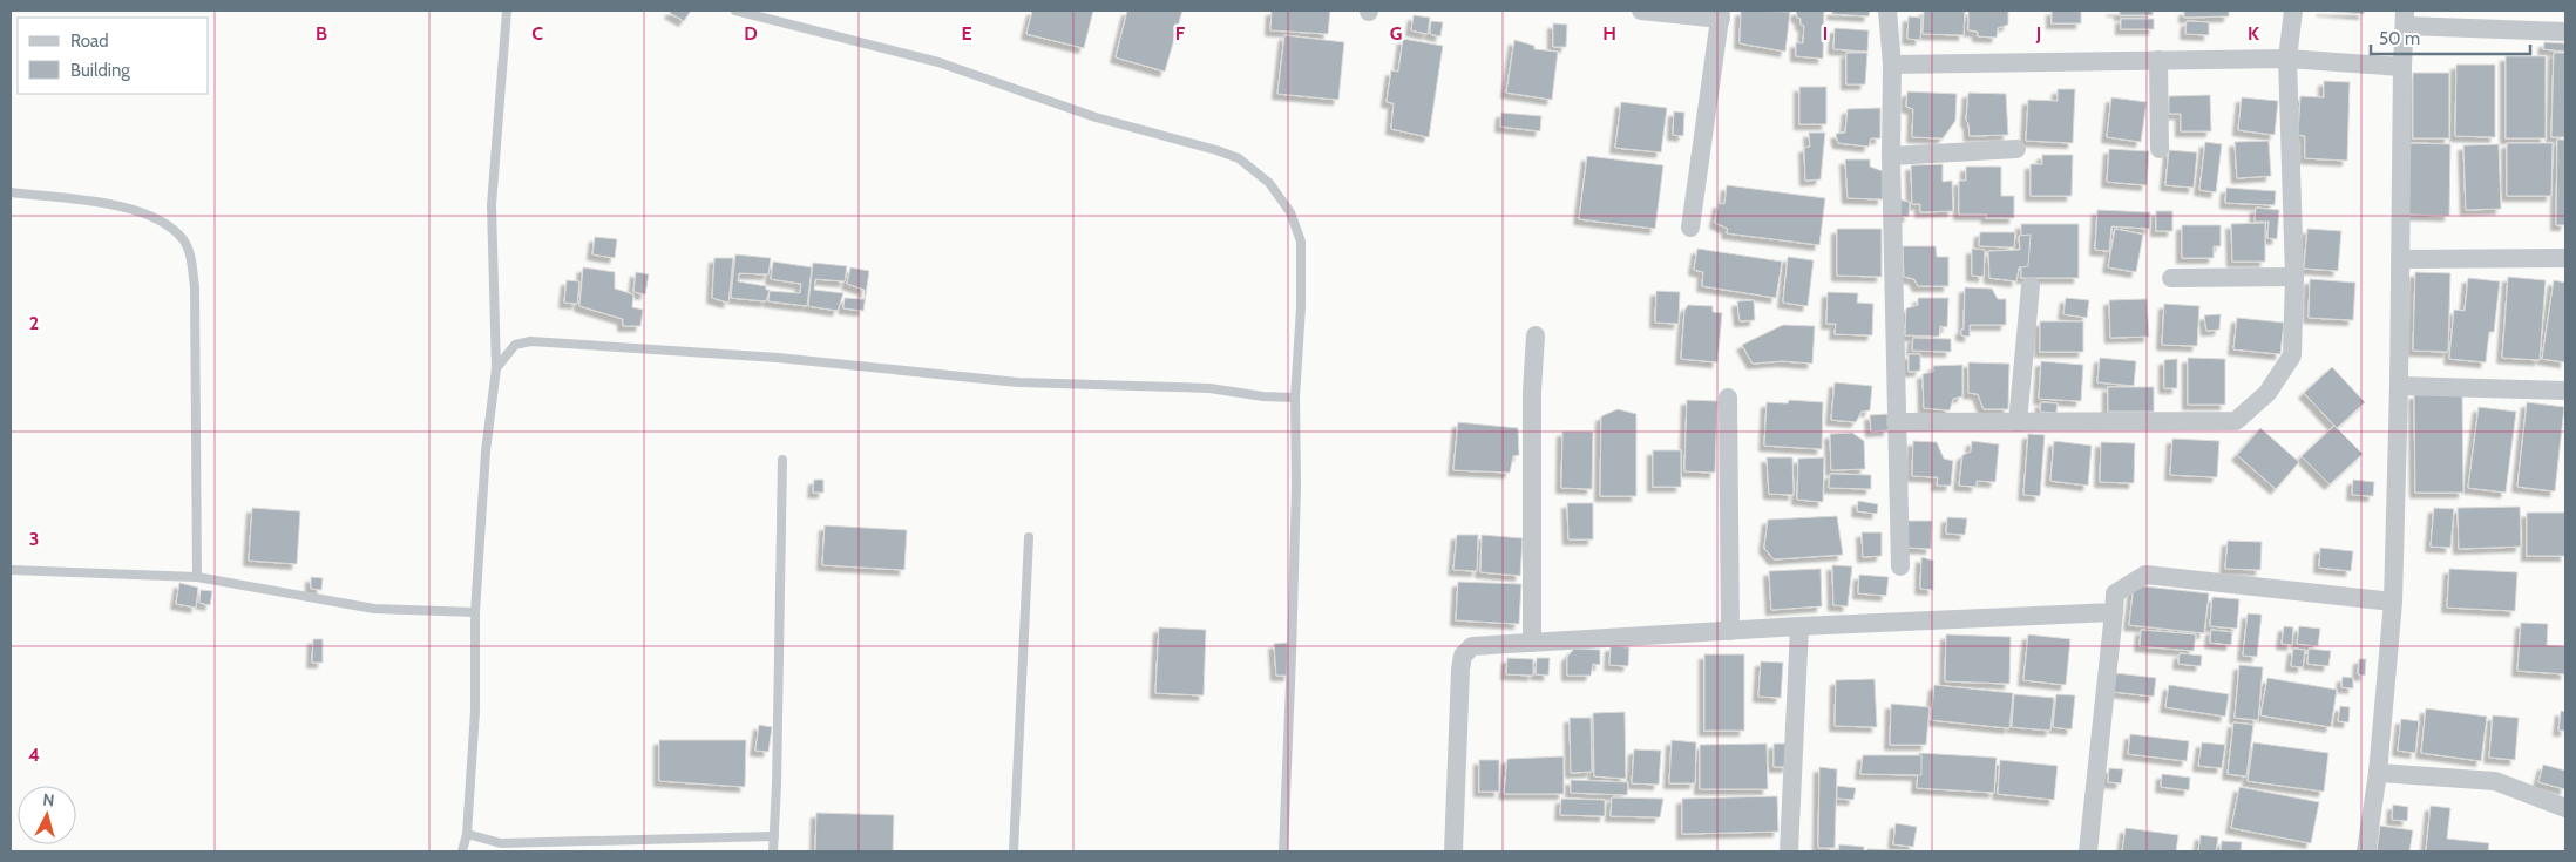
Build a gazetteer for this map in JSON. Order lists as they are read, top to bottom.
{
  "legend": ["Road", "Building"],
  "scale_bar": "50 m",
  "north": "top",
  "grid": {
    "columns": [
      "B",
      "C",
      "D",
      "E",
      "F",
      "G",
      "H",
      "I",
      "J",
      "K"
    ],
    "rows": ["2", "3", "4"]
  }
}
